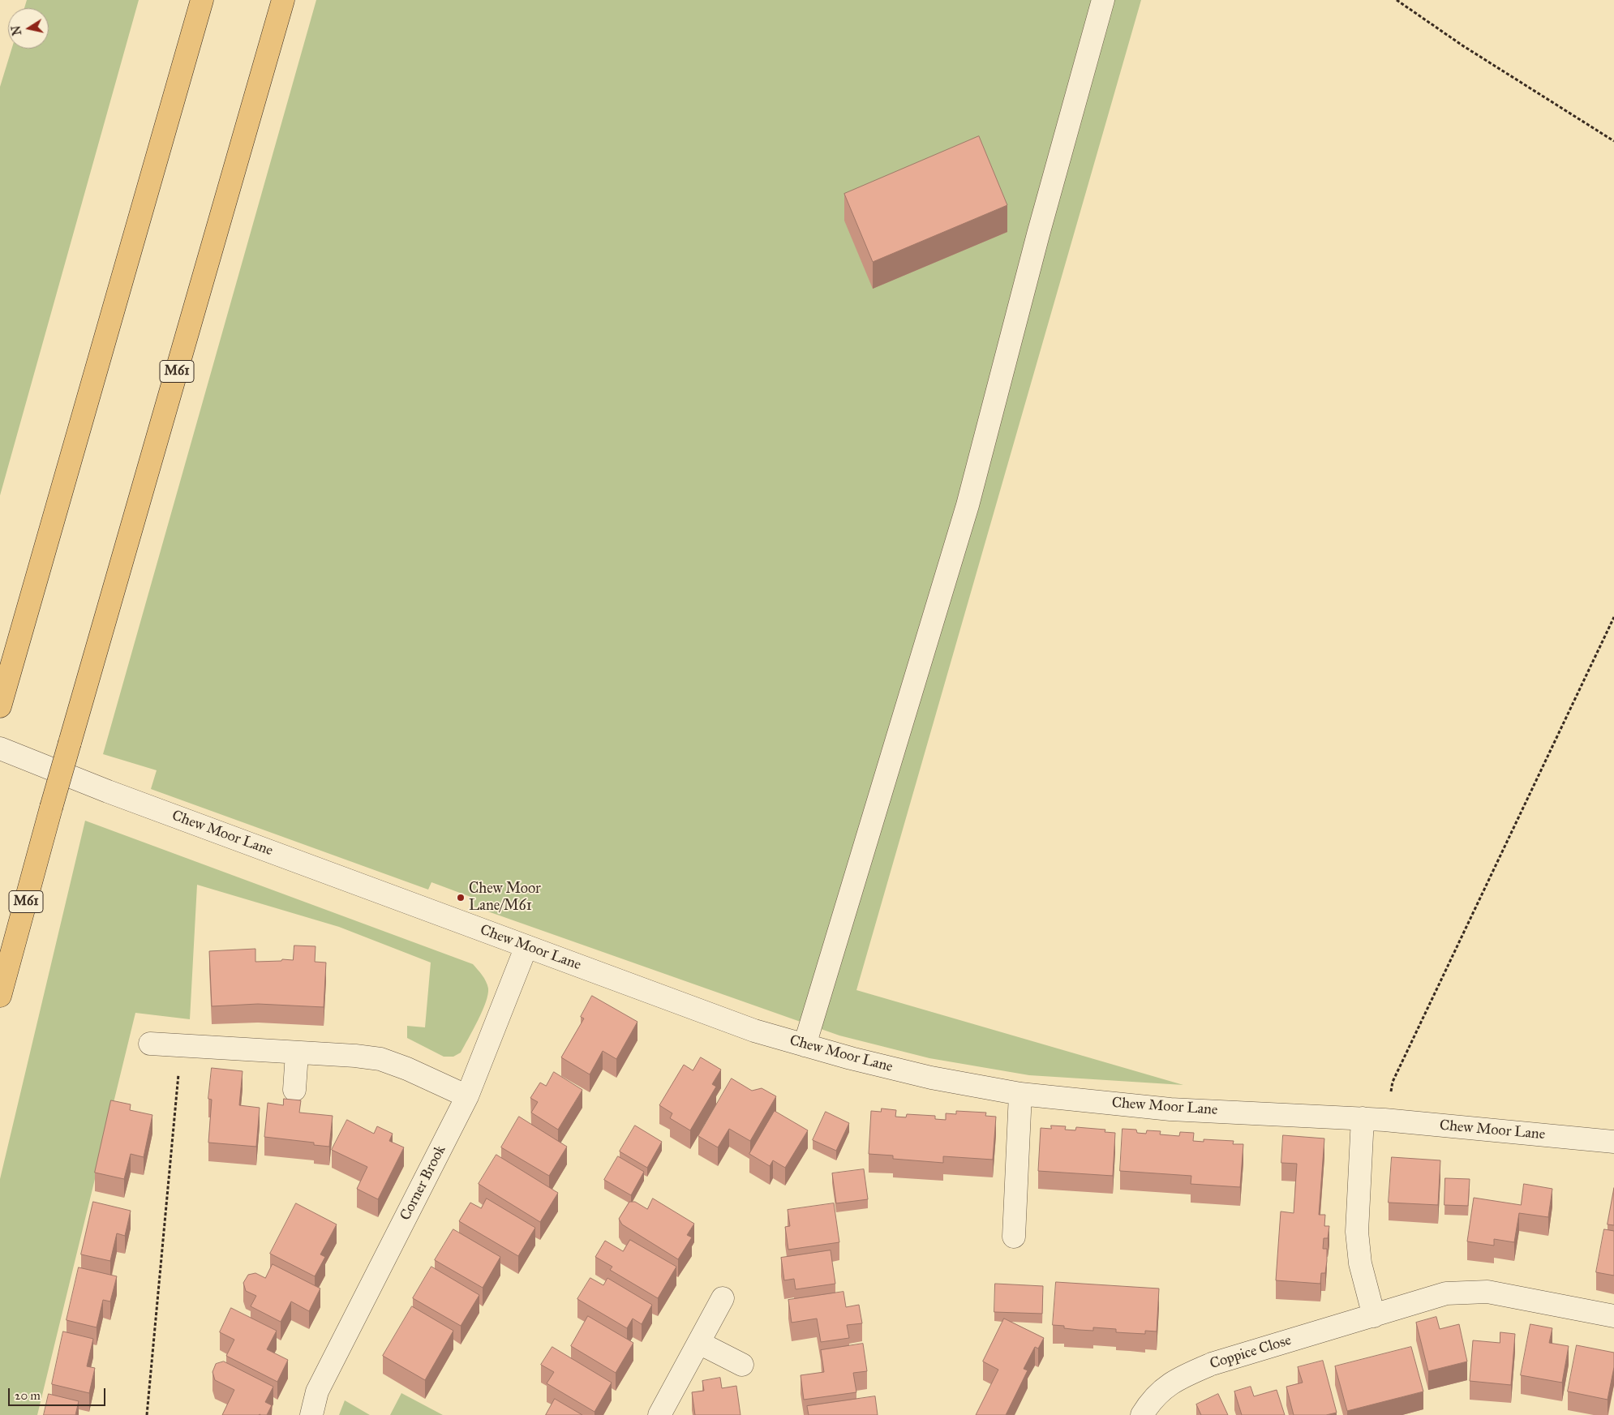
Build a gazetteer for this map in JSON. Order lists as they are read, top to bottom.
{
  "streets": {
    "highway": ["M61"],
    "street": ["Chew Moor Lane", "Corner Brook", "Coppice Close"]
  },
  "crossings": [
    ["Chew Moor Lane", "Corner Brook"]
  ],
  "places": ["Chew Moor Lane/M61"],
  "scale_bar": "20 m",
  "north": "left"
}
